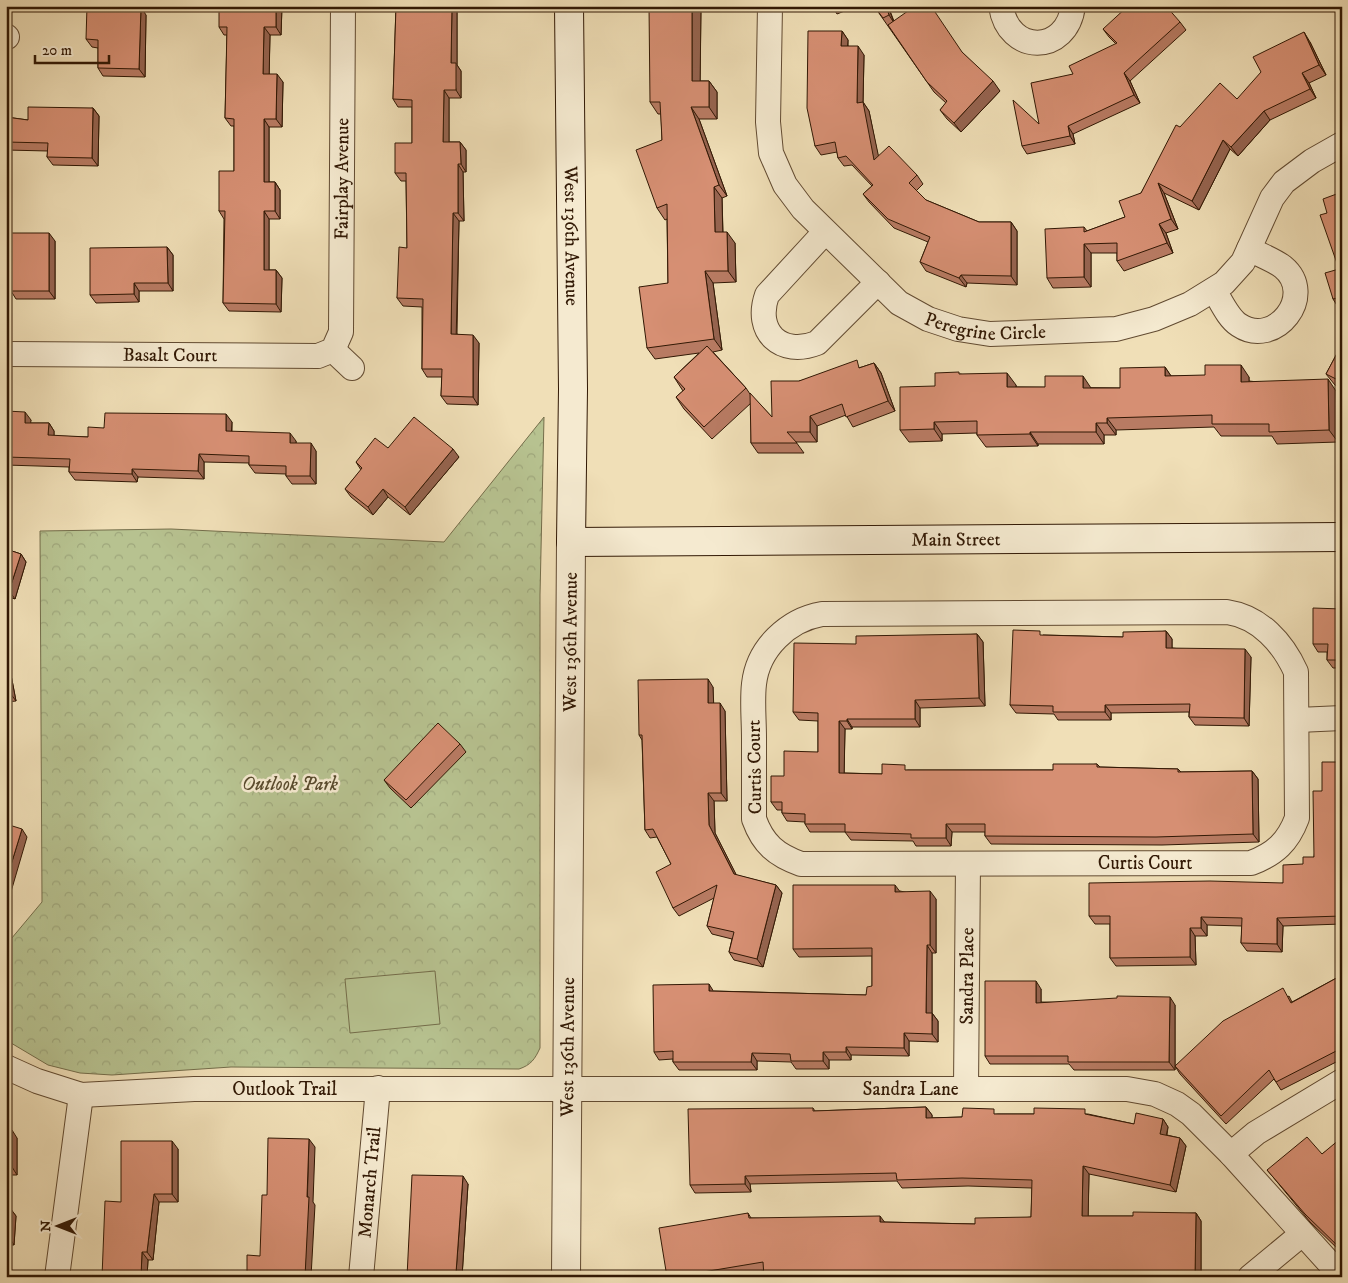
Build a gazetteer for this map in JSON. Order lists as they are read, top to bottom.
{
  "streets": {
    "main road": ["West 136th Avenue", "Main Street"],
    "street": [
      "Fairplay Avenue",
      "Peregrine Circle",
      "Basalt Court",
      "Curtis Court",
      "Sandra Place",
      "Sandra Lane",
      "Outlook Trail",
      "Monarch Trail"
    ]
  },
  "crossings": [
    ["Fairplay Avenue", "Basalt Court"],
    ["West 136th Avenue", "Main Street"],
    ["West 136th Avenue", "Sandra Lane"],
    ["West 136th Avenue", "Outlook Trail"],
    ["Curtis Court", "Sandra Place"],
    ["Sandra Place", "Sandra Lane"],
    ["Sandra Lane", "Outlook Trail"],
    ["Outlook Trail", "Monarch Trail"]
  ],
  "parks": ["Outlook Park"],
  "scale_bar": "20 m",
  "north": "left"
}
